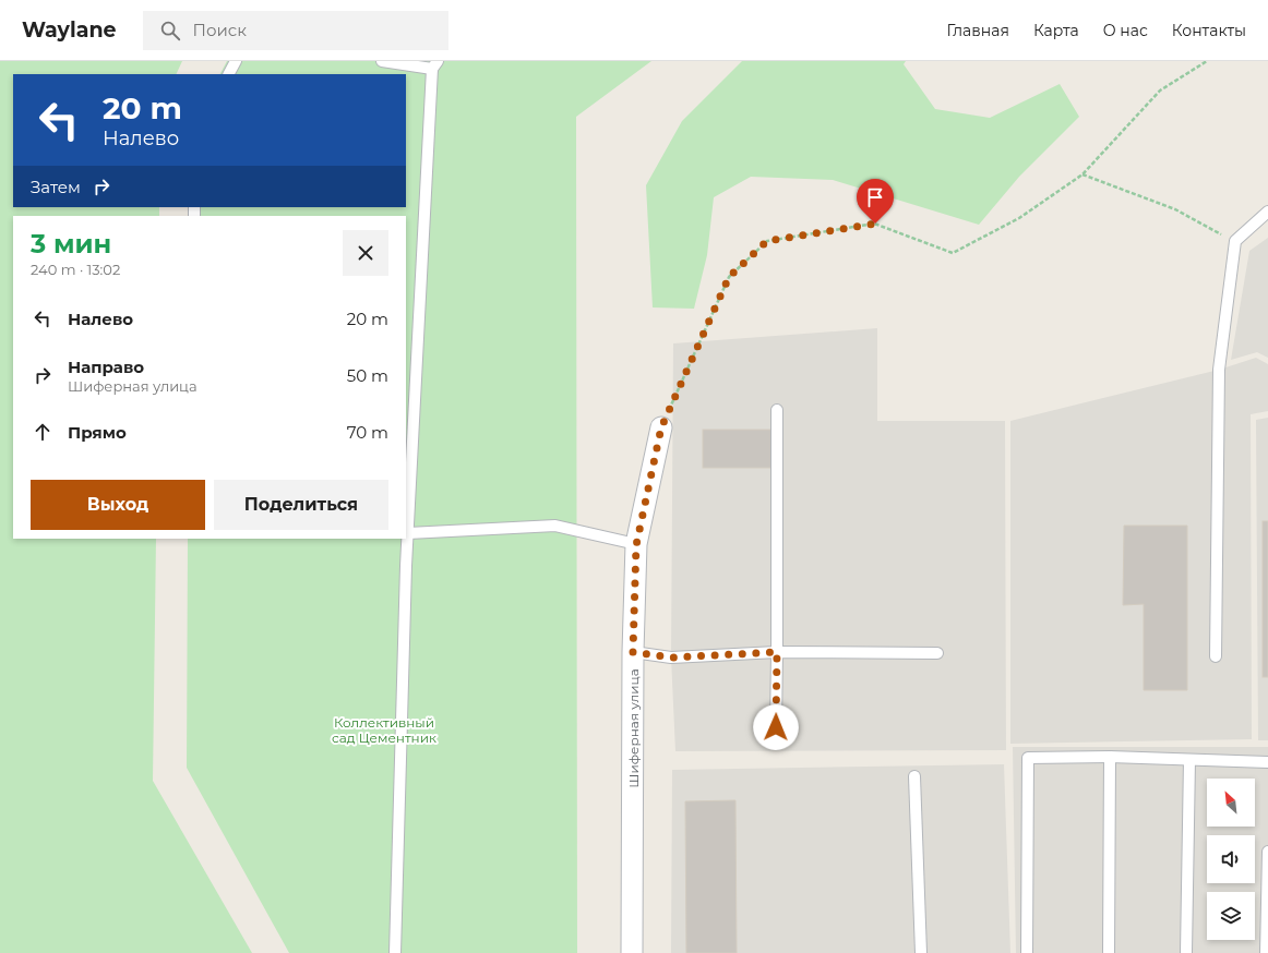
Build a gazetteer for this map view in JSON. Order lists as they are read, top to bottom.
{
  "streets": {
    "street": ["Шиферная улица"]
  },
  "parks": ["Коллективный сад Цементник"],
  "north": "top left",
  "page": {
    "header": "Waylane",
    "search": "Поиск",
    "nav": [
      "Главная",
      "Карта",
      "О нас",
      "Контакты"
    ],
    "turn": ["20 m", "Налево"],
    "then": "Затем",
    "heading": ["3 мин", "240 m · 13:02"],
    "list": [
      {
        "name": "Налево",
        "value": "20 m"
      },
      {
        "name": "Направо",
        "note": "Шиферная улица",
        "value": "50 m"
      },
      {
        "name": "Прямо",
        "value": "70 m"
      }
    ],
    "buttons": ["Выход", "Поделиться"]
  }
}
